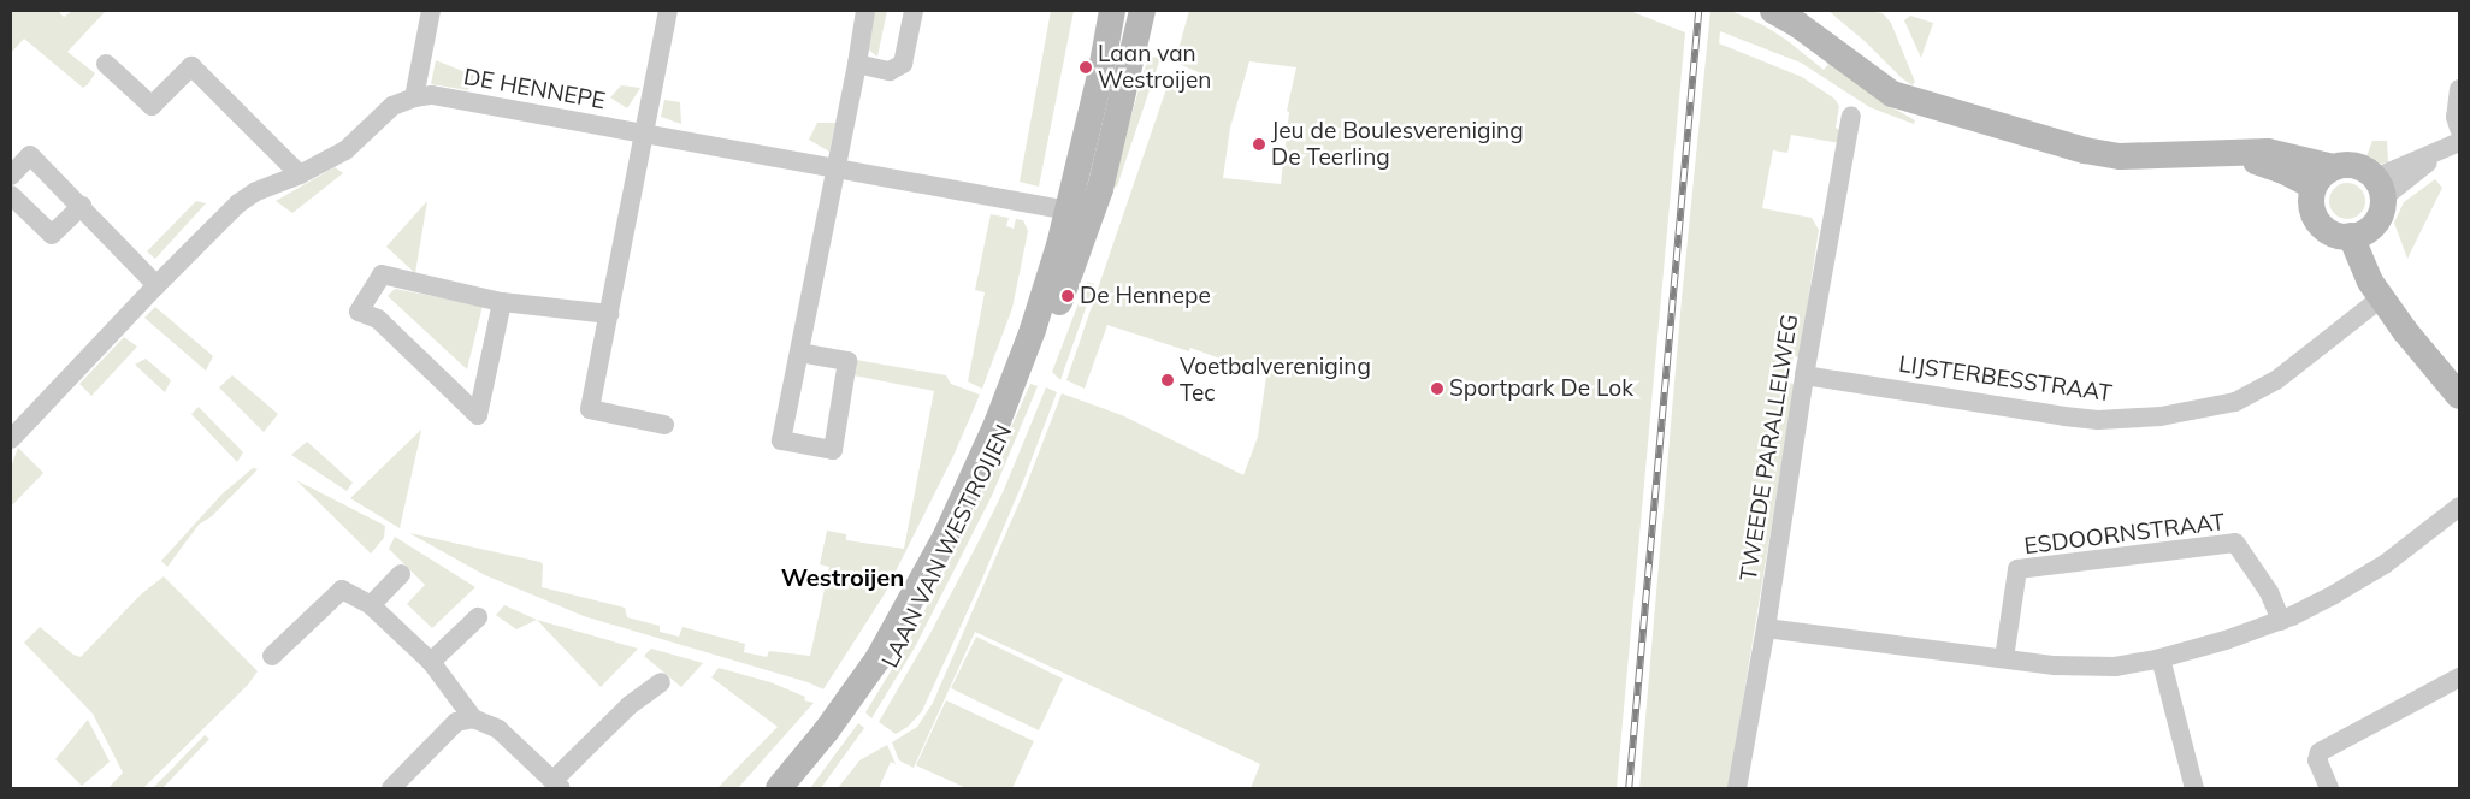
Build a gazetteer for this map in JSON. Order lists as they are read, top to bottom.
{
  "streets": {
    "street": [
      "DE HENNEPE",
      "LIJSTERBESSTRAAT",
      "TWEEDE PARALLELWEG",
      "ESDOORNSTRAAT",
      "LAAN VAN WESTROIJEN"
    ]
  },
  "crossings": [
    ["DE HENNEPE", "LAAN VAN WESTROIJEN"],
    ["LIJSTERBESSTRAAT", "TWEEDE PARALLELWEG"]
  ],
  "districts": ["Westroijen"],
  "places": [
    "Laan van Westroijen",
    "Jeu de Boulesvereniging De Teerling",
    "De Hennepe",
    "Voetbalvereniging Tec",
    "Sportpark De Lok"
  ]
}
